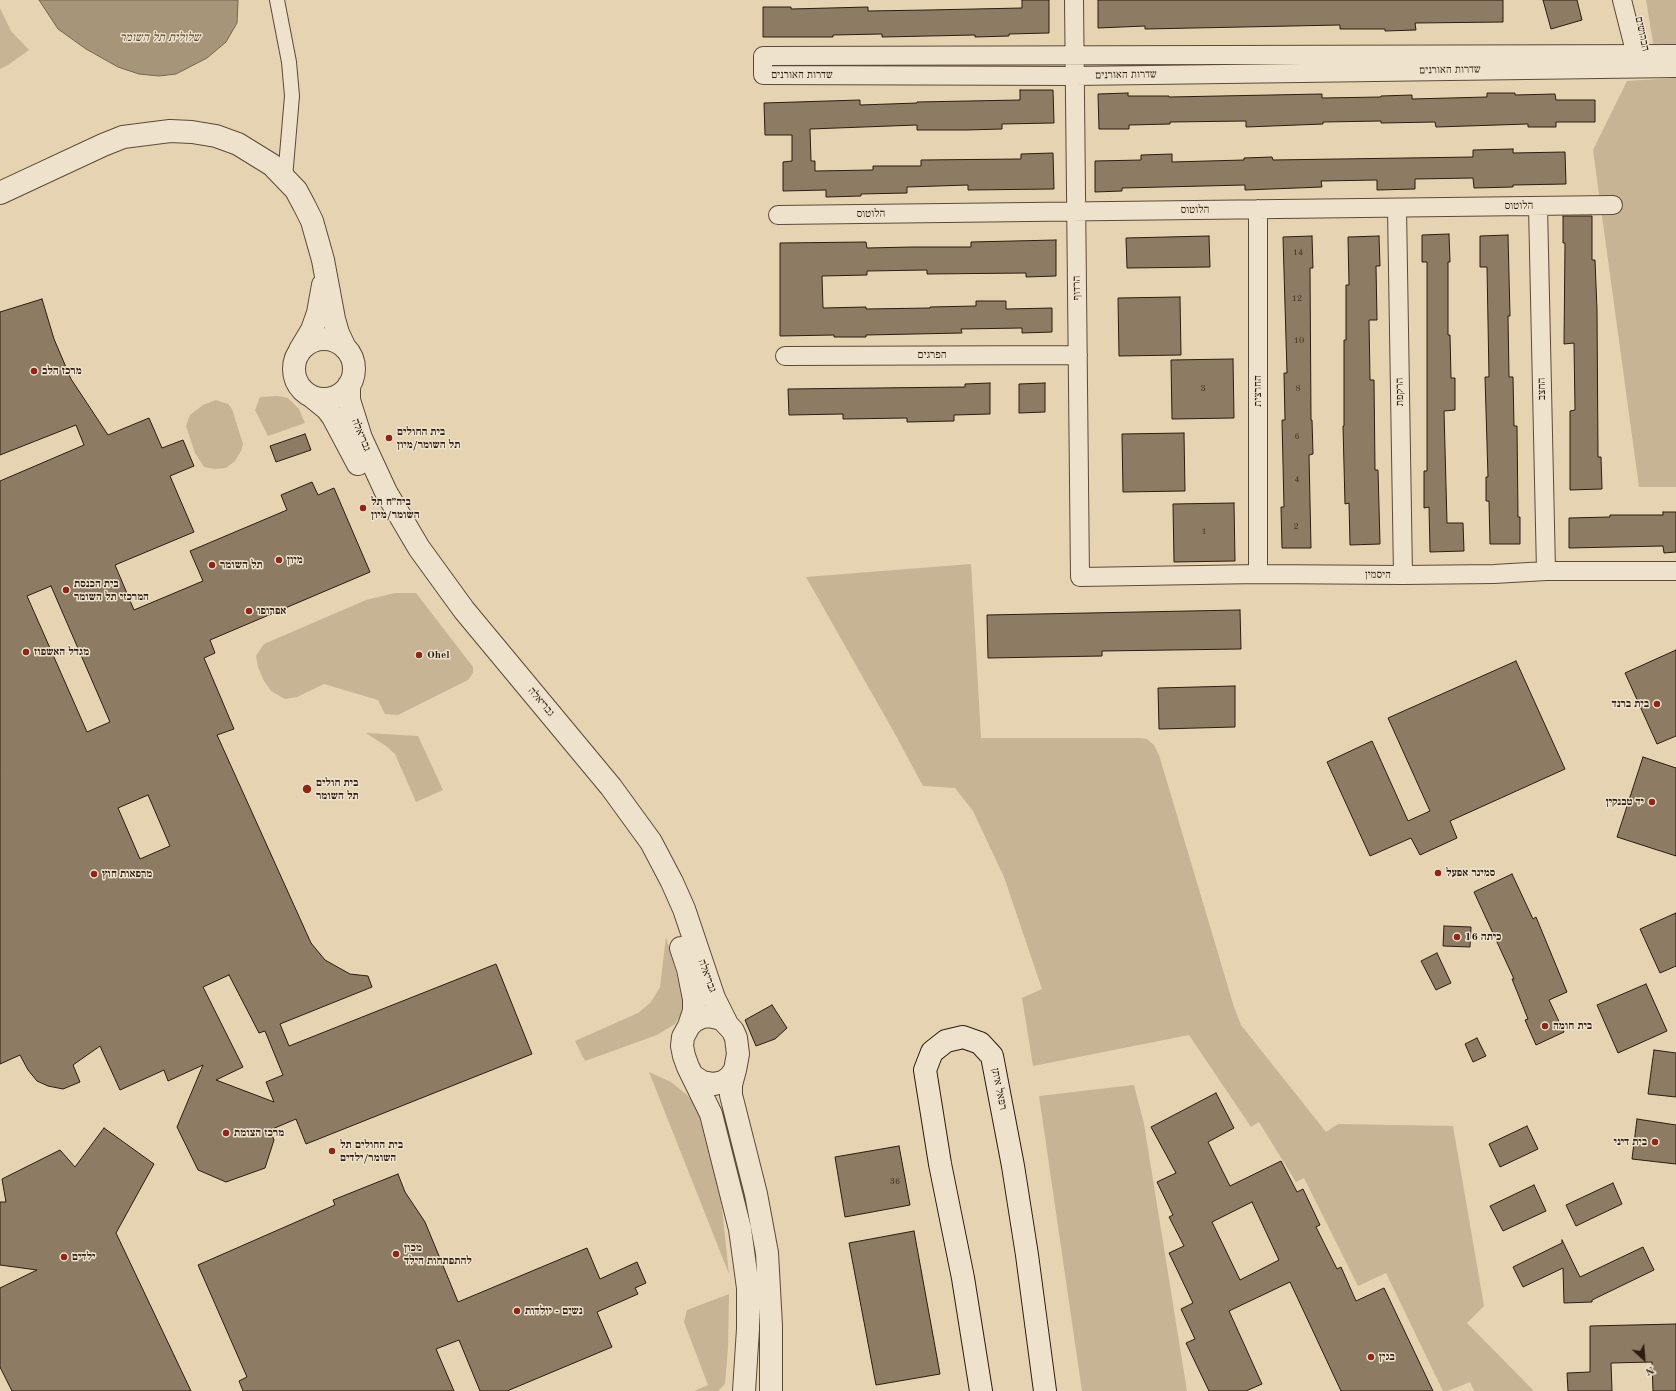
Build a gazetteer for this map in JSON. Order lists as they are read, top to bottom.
{
  "streets": {
    "street": [
      "הברושים",
      "שדרות האורנים",
      "הלוטוס",
      "הרדוף",
      "הפרגים",
      "החצב",
      "החרצית",
      "הרקפת",
      "גבריאלה",
      "היסמין",
      "רפאל איתן"
    ]
  },
  "crossings": [
    ["הברושים", "שדרות האורנים"],
    ["שדרות האורנים", "הרדוף"],
    ["הלוטוס", "הרדוף"],
    ["הלוטוס", "החצב"],
    ["הלוטוס", "החרצית"],
    ["הלוטוס", "הרקפת"],
    ["הרדוף", "הפרגים"],
    ["הרדוף", "היסמין"],
    ["החצב", "היסמין"],
    ["החרצית", "היסמין"],
    ["הרקפת", "היסמין"]
  ],
  "water": ["שלולית תל השומר"],
  "places": [
    "מרכז הלב",
    "בית החולים תל השומר/מיון",
    "ביה״ח תל השומר/מיון",
    "מיון",
    "תל השומר",
    "בית הכנסת המרכזי תל השומר",
    "אפרופו",
    "מגדל האשפוז",
    "Ohel",
    "בית ברנד",
    "בית חולים תל השומר",
    "יד טבנקין",
    "סמינר אפעל",
    "מרפאות חוץ",
    "כיתה 16",
    "בית חומה",
    "מרכז הצומת",
    "בית דיני",
    "בית החולים תל השומר/ילדים",
    "מכון להתפתחות הילד",
    "ילדים",
    "נשים - יולדות",
    "בגין"
  ],
  "house_numbers": [
    "14",
    "12",
    "10",
    "3",
    "8",
    "6",
    "4",
    "2",
    "1",
    "36"
  ],
  "north": "bottom right"
}
